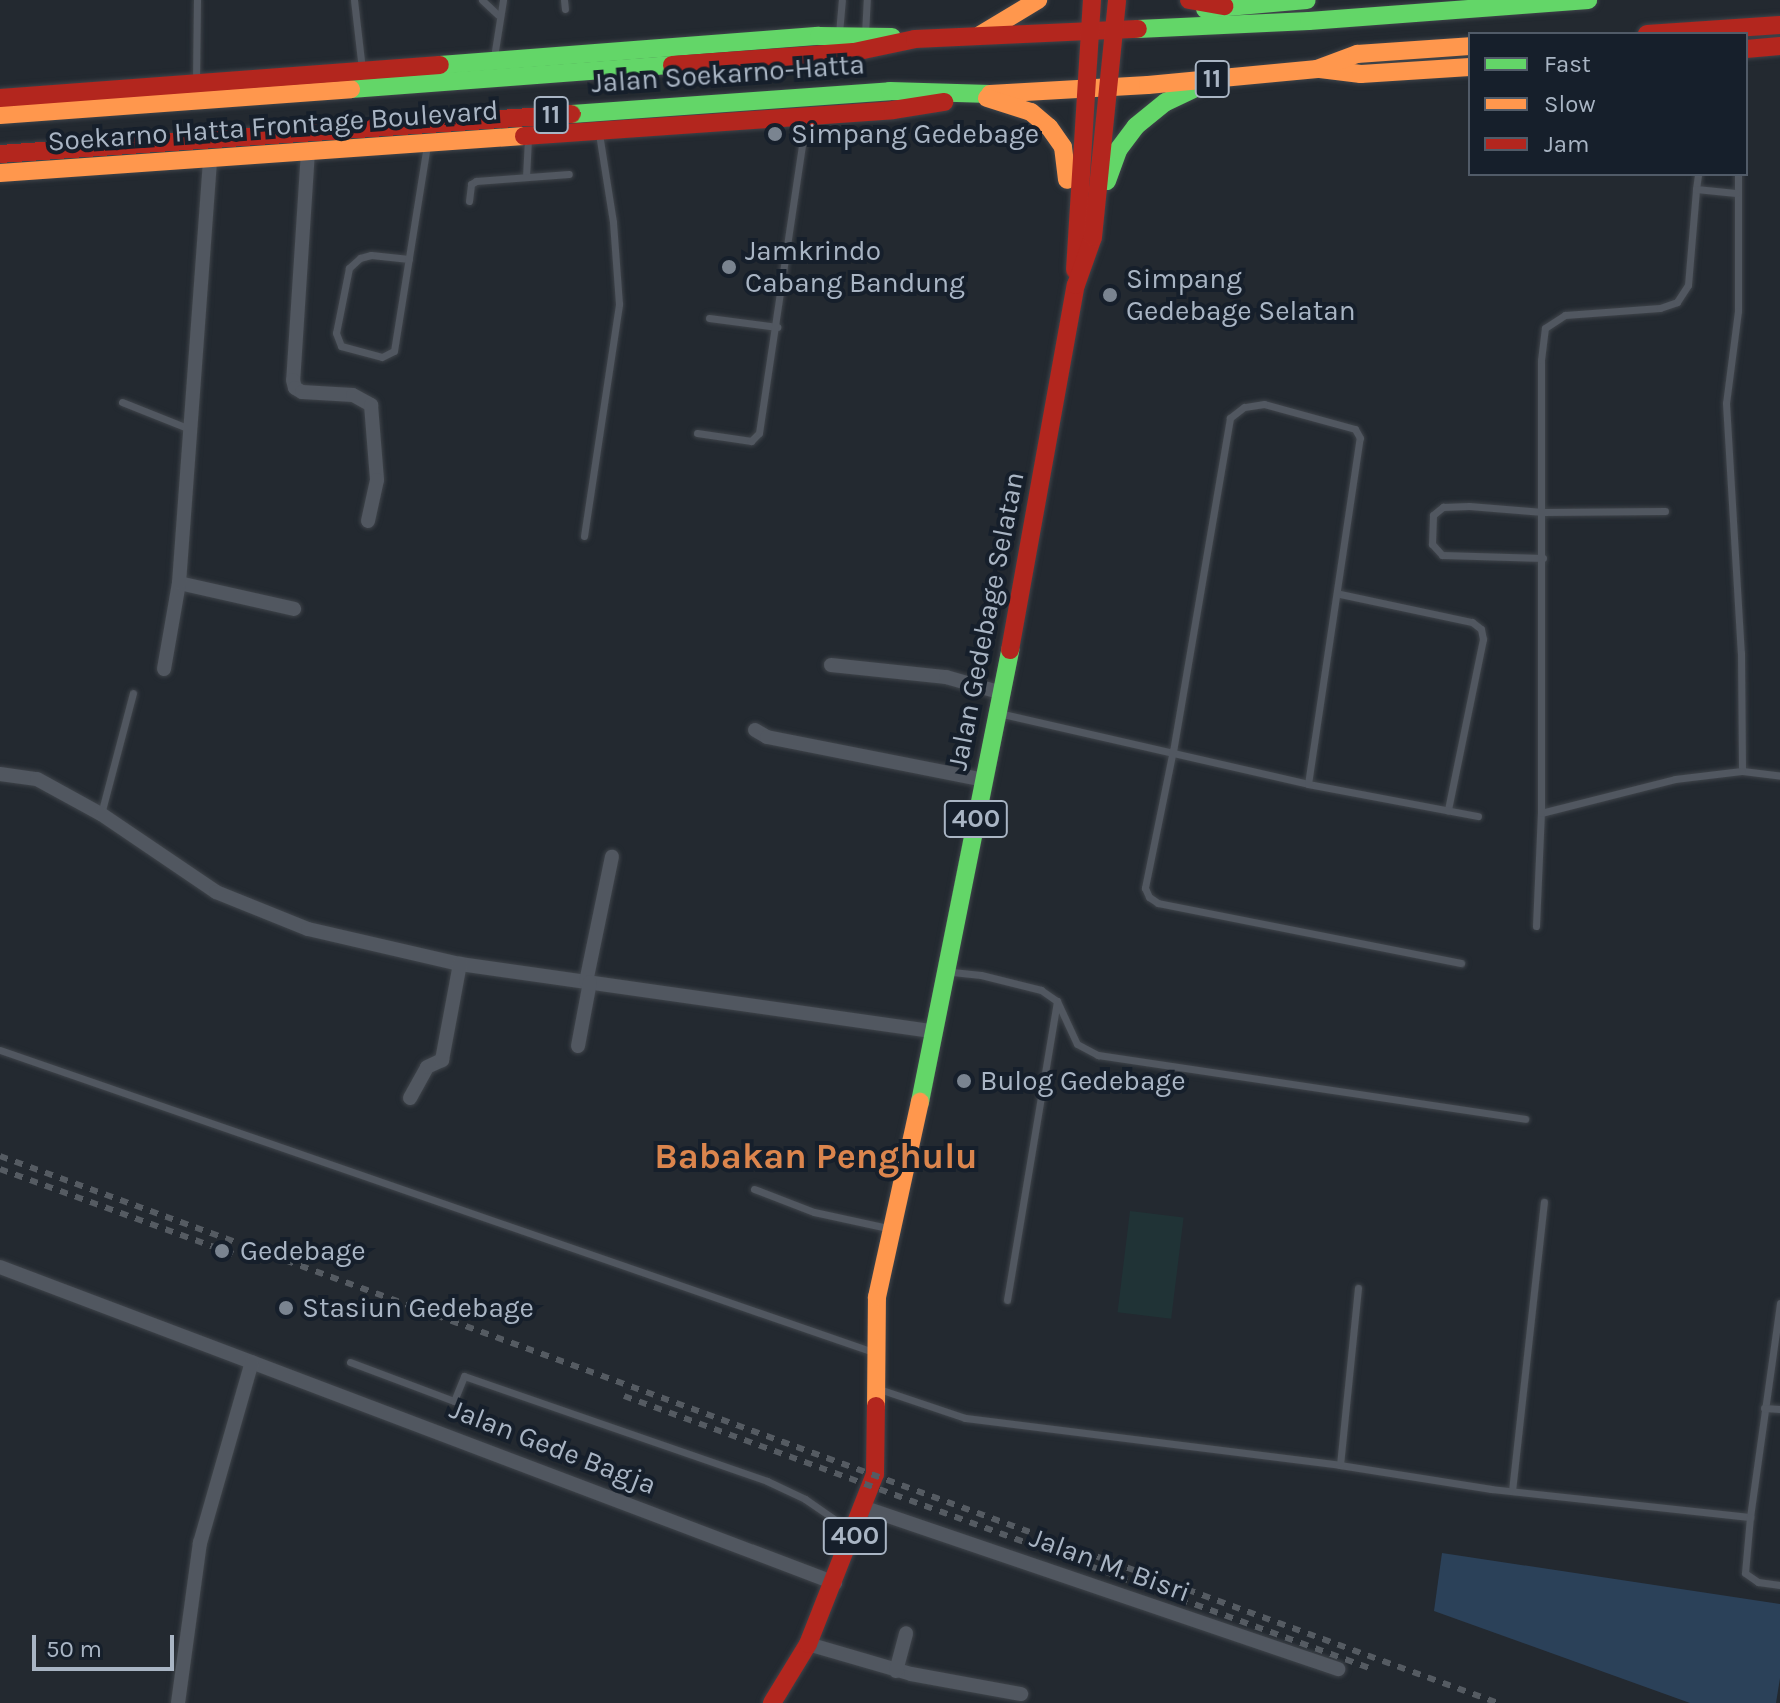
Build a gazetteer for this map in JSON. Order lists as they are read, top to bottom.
{
  "streets": {
    "main road": [
      "Jalan Soekarno-Hatta",
      "11",
      "Soekarno Hatta Frontage Boulevard",
      "Jalan Gedebage Selatan",
      "400"
    ],
    "street": ["Jalan Gede Bagja", "Jalan M. Bisri"]
  },
  "crossings": [
    ["Jalan Soekarno-Hatta", "Soekarno Hatta Frontage Boulevard"],
    ["Jalan Soekarno-Hatta", "Jalan Gedebage Selatan"],
    ["Jalan Gedebage Selatan", "Jalan Gede Bagja"],
    ["Jalan Gedebage Selatan", "Jalan M. Bisri"]
  ],
  "districts": ["Babakan Penghulu"],
  "places": [
    "Simpang Gedebage",
    "Jamkrindo Cabang Bandung",
    "Simpang Gedebage Selatan",
    "Bulog Gedebage",
    "Gedebage",
    "Stasiun Gedebage"
  ],
  "legend": ["Fast", "Slow", "Jam"],
  "scale_bar": "50 m"
}
